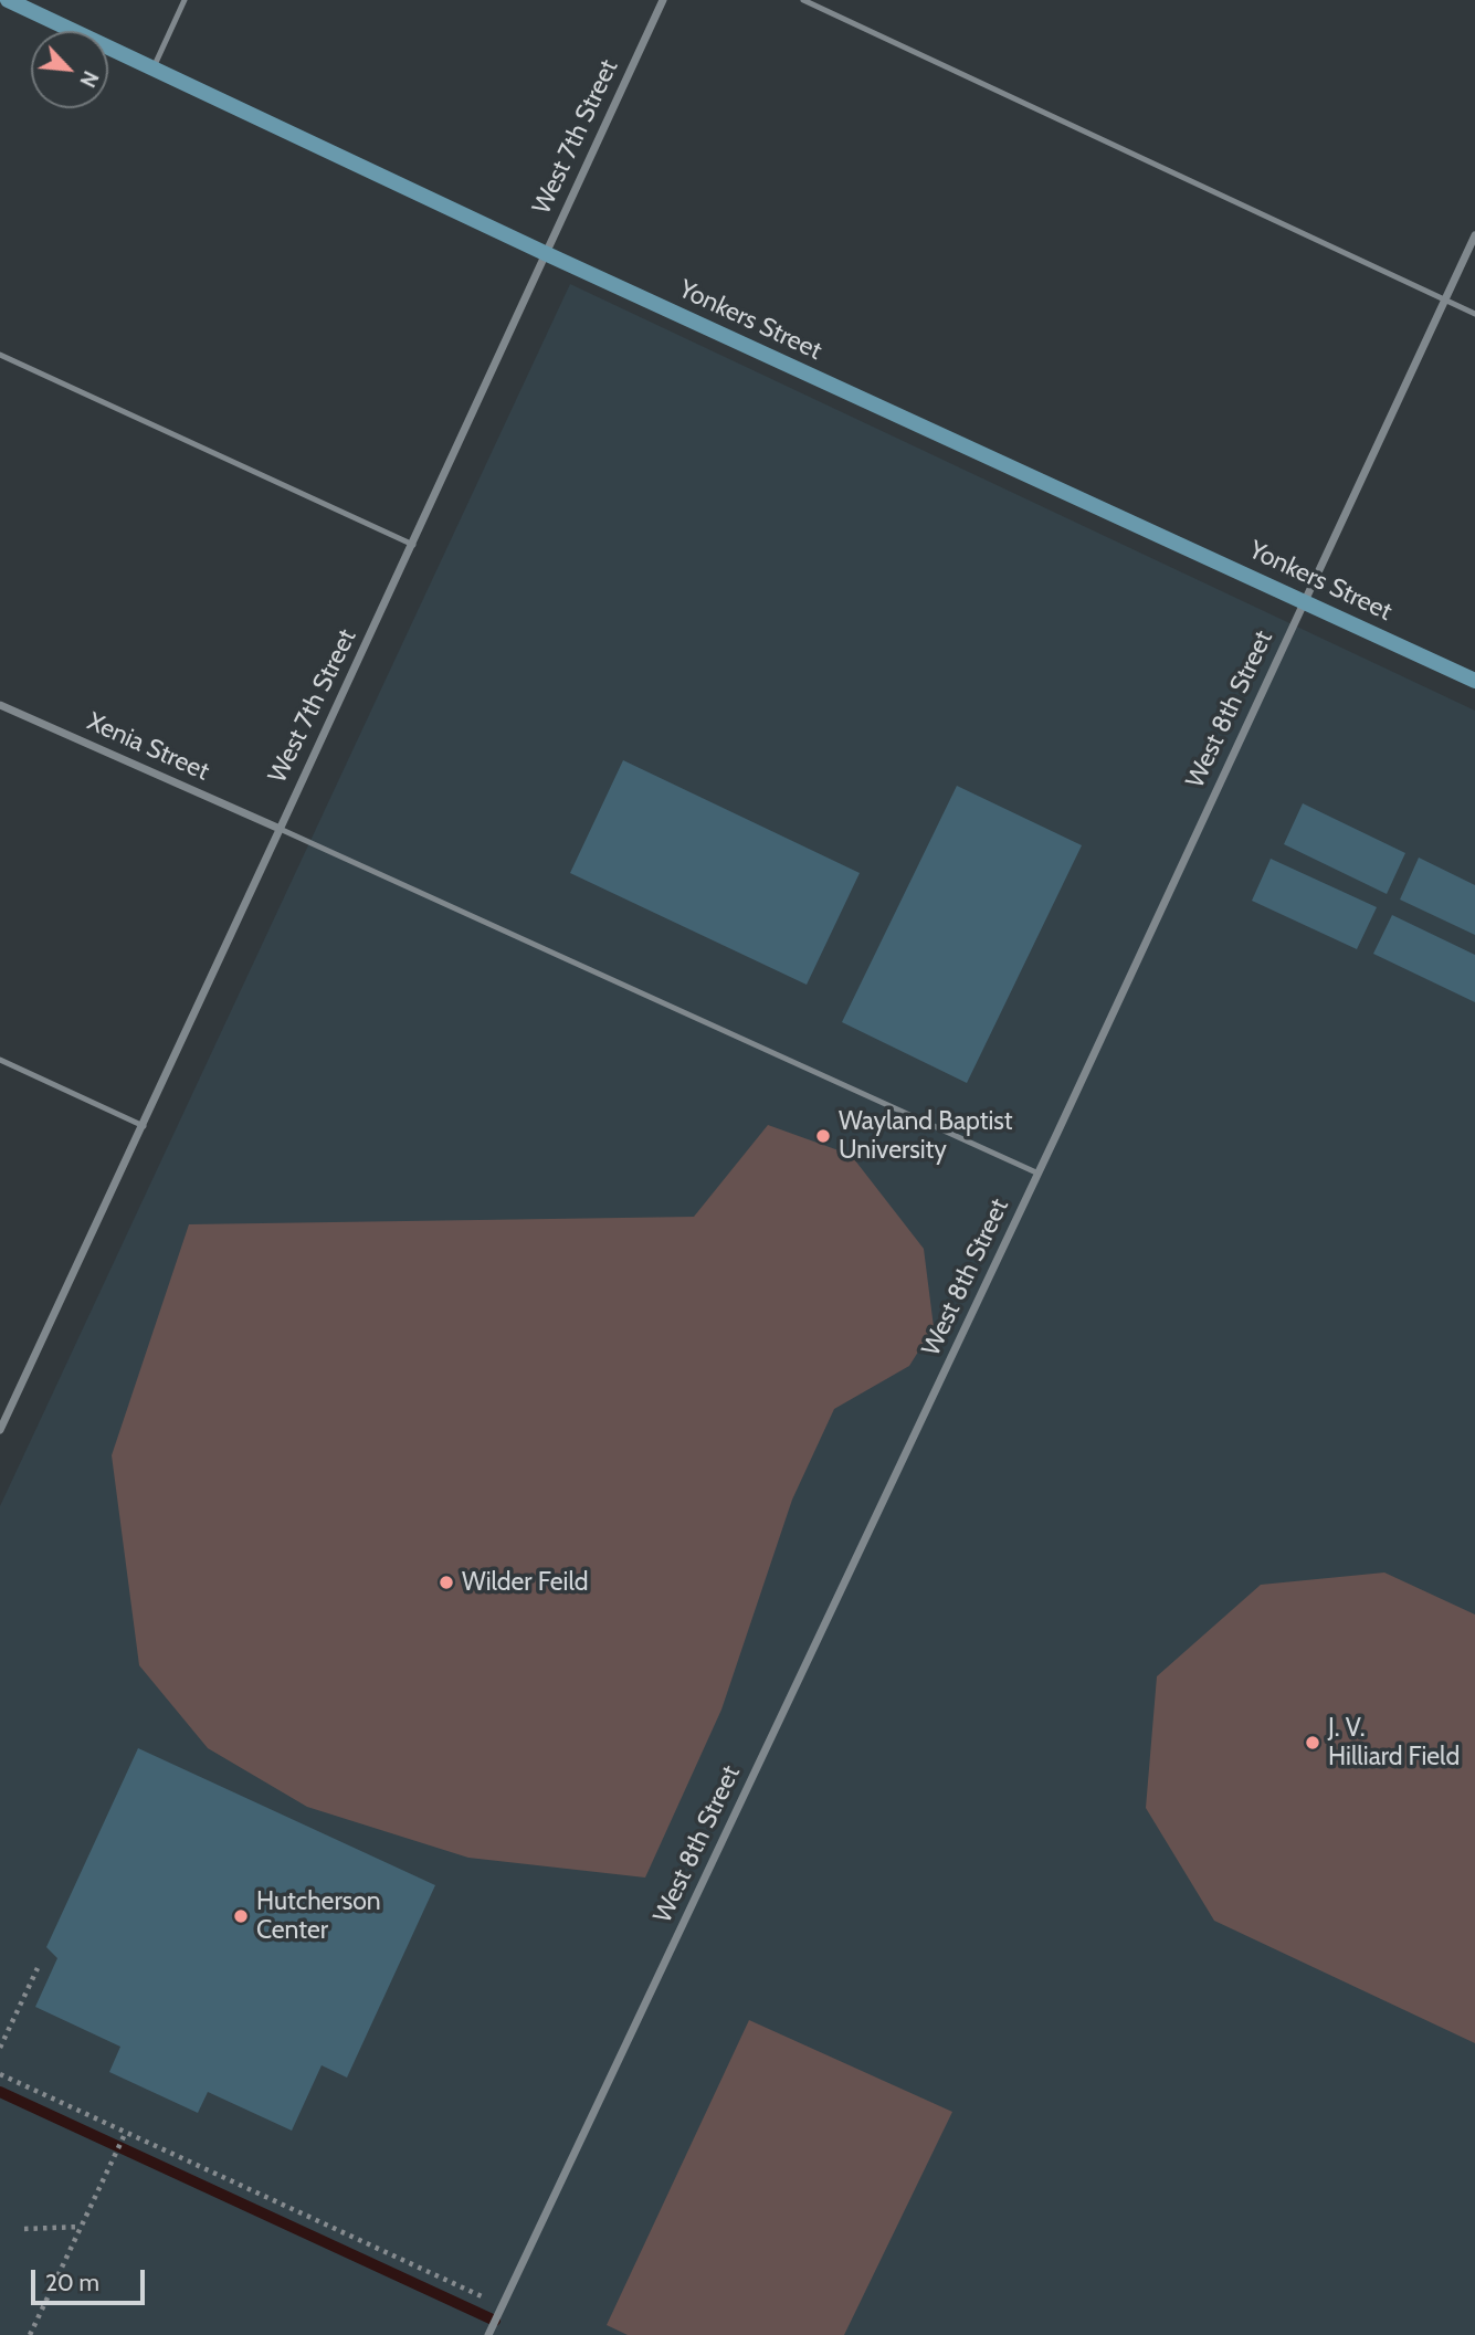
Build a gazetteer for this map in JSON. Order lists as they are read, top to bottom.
{
  "streets": {
    "street": [
      "West 7th Street",
      "Yonkers Street",
      "West 8th Street",
      "Xenia Street"
    ]
  },
  "crossings": [
    ["West 7th Street", "Yonkers Street"],
    ["West 7th Street", "Xenia Street"],
    ["Yonkers Street", "West 8th Street"]
  ],
  "places": [
    "Wayland Baptist University",
    "Wilder Feild",
    "J. V. Hilliard Field",
    "Hutcherson Center"
  ],
  "scale_bar": "20 m",
  "north": "bottom right"
}
